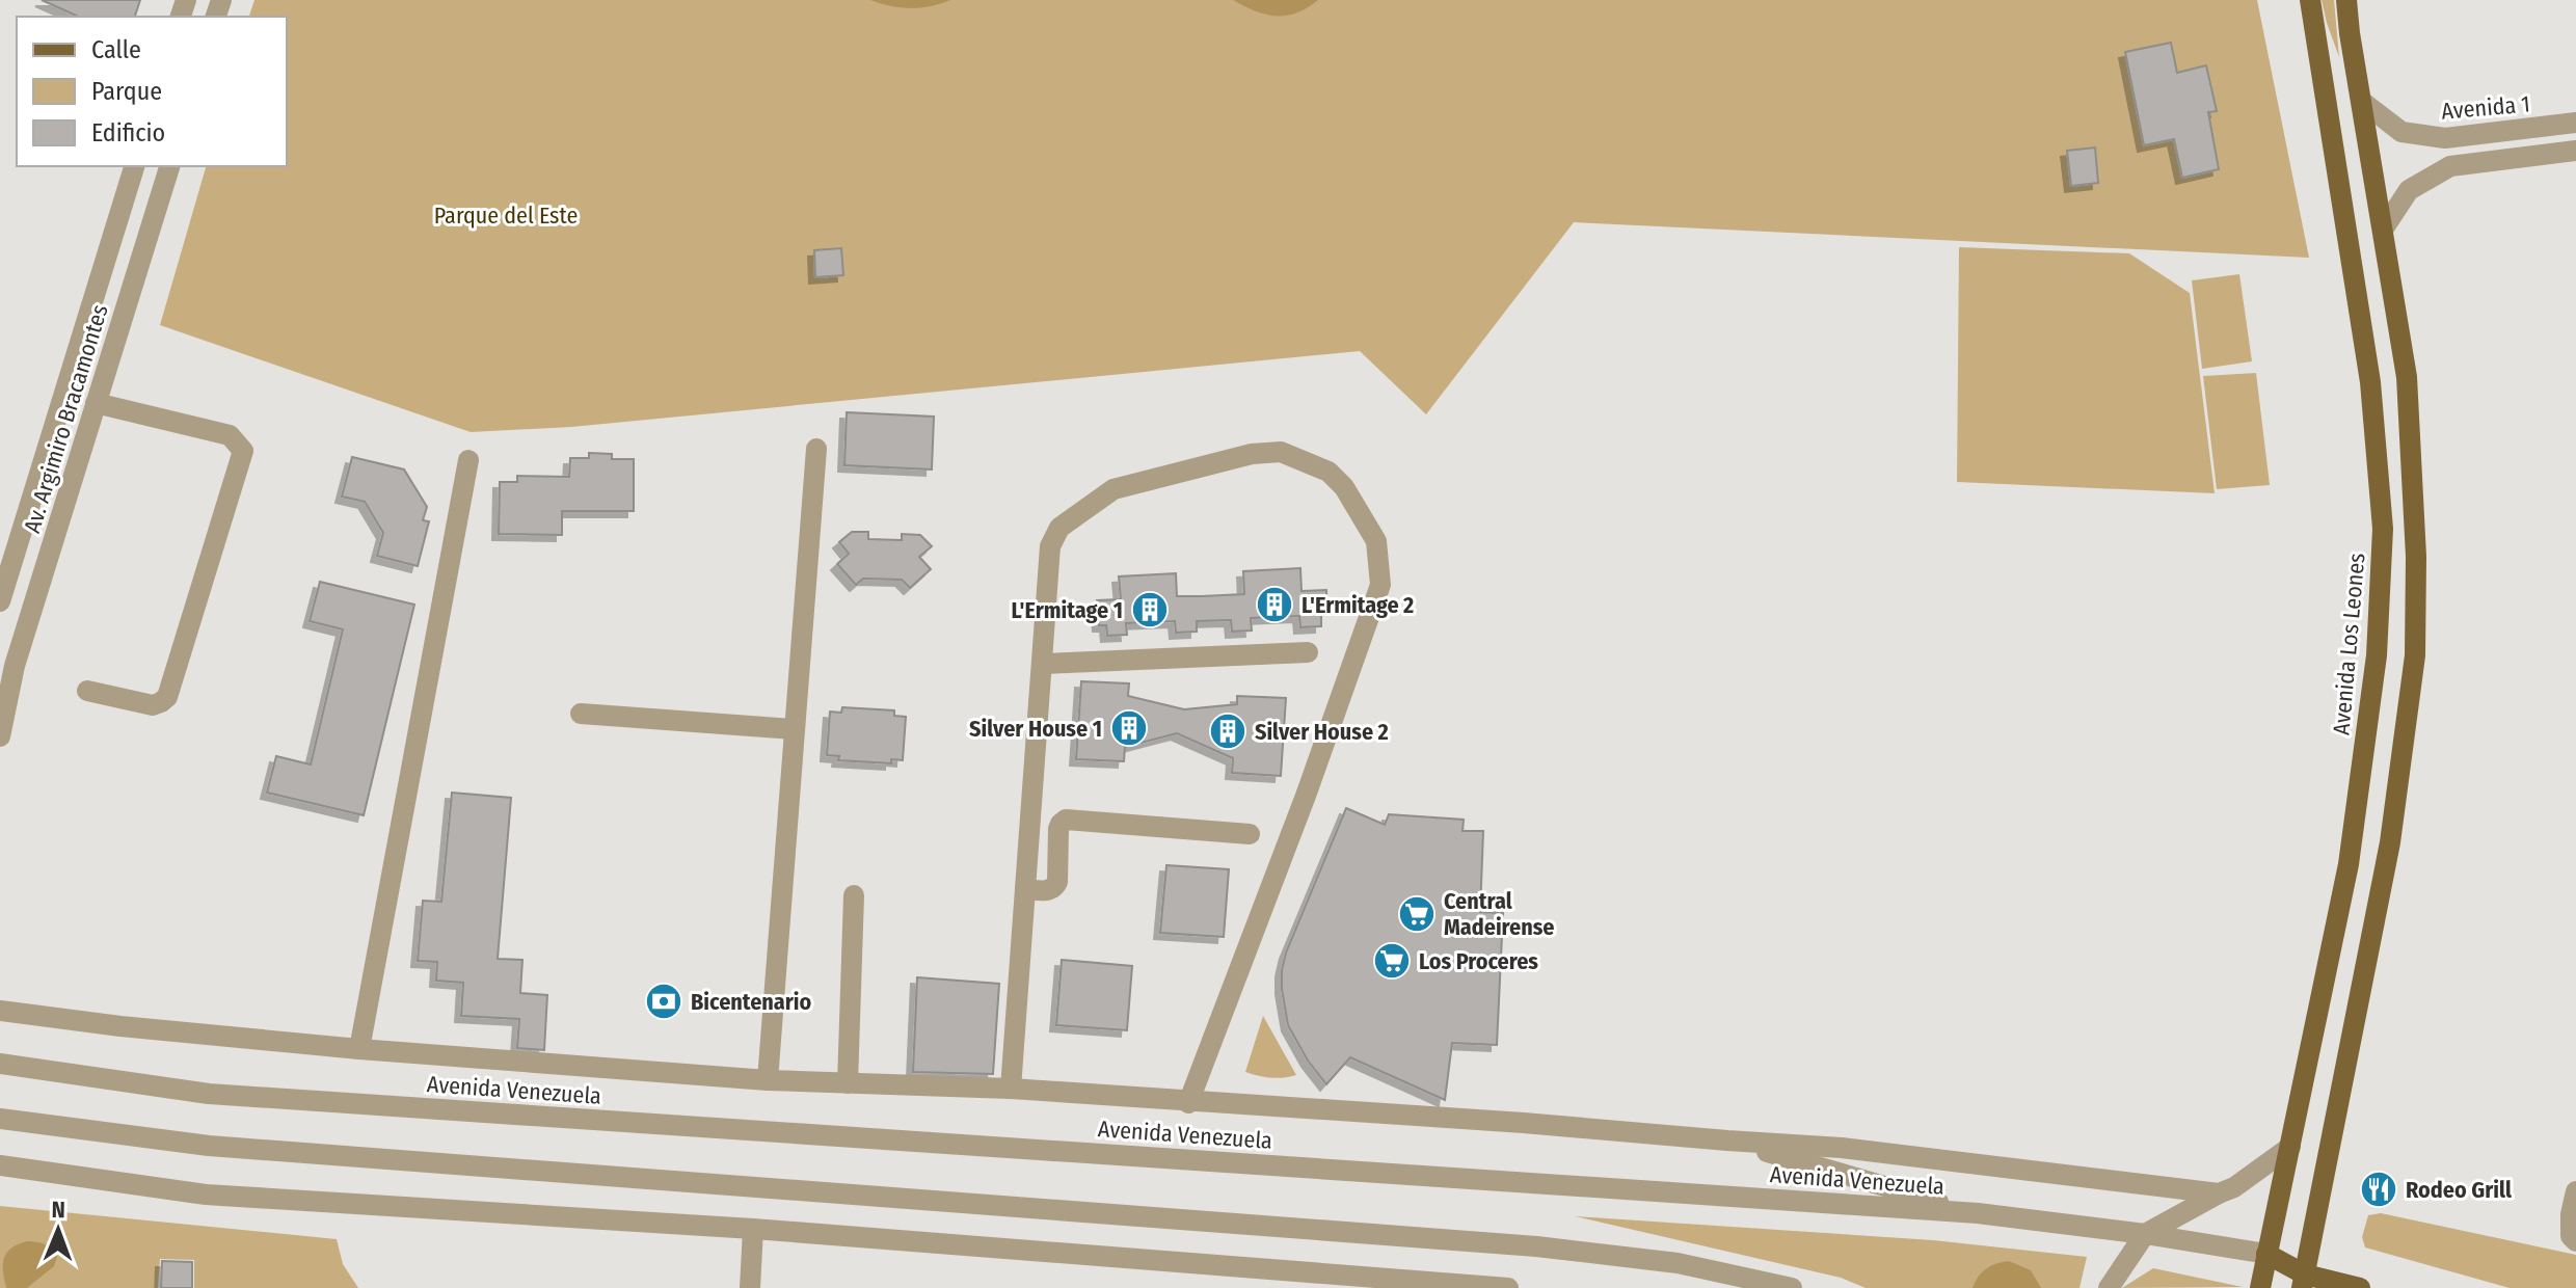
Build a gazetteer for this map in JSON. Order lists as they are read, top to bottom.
{
  "streets": {
    "main road": ["Avenida Los Leones", "Avenida Venezuela"],
    "street": ["Avenida 1", "Av. Argimiro Bracamontes"]
  },
  "crossings": [
    ["Avenida Los Leones", "Avenida Venezuela"]
  ],
  "parks": ["Parque del Este"],
  "places": {
    "building": [
      "L'Ermitage 2",
      "L'Ermitage 1",
      "Silver House 1",
      "Silver House 2"
    ],
    "supermarket": ["Central Madeirense", "Los Proceres"],
    "bank": ["Bicentenario"],
    "restaurant": ["Rodeo Grill"]
  },
  "legend": ["Calle", "Parque", "Edificio"],
  "north": "top"
}
